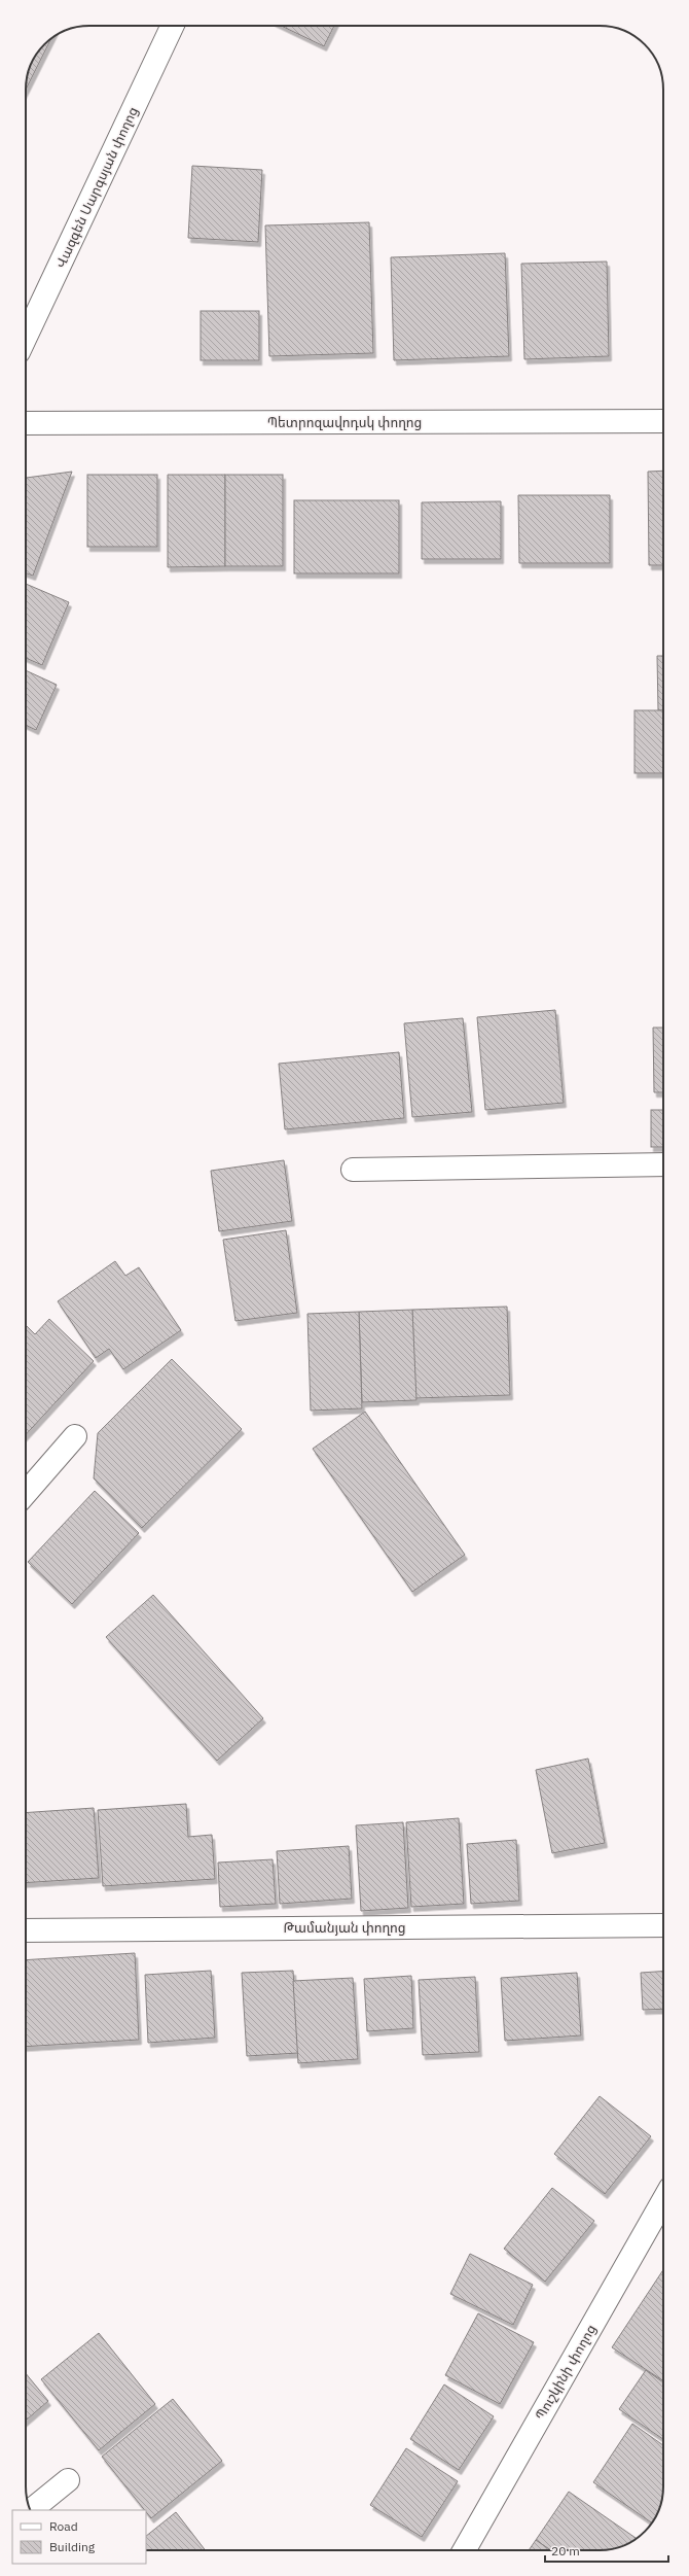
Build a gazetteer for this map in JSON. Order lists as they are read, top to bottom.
{
  "streets": {
    "street": [
      "Վազգեն Սարգսյան փողոց",
      "Պետրոզավոդսկ փողոց",
      "Թամանյան փողոց",
      "Պուշկինի փողոց"
    ]
  },
  "legend": ["Road", "Building"],
  "scale_bar": "20 m"
}
